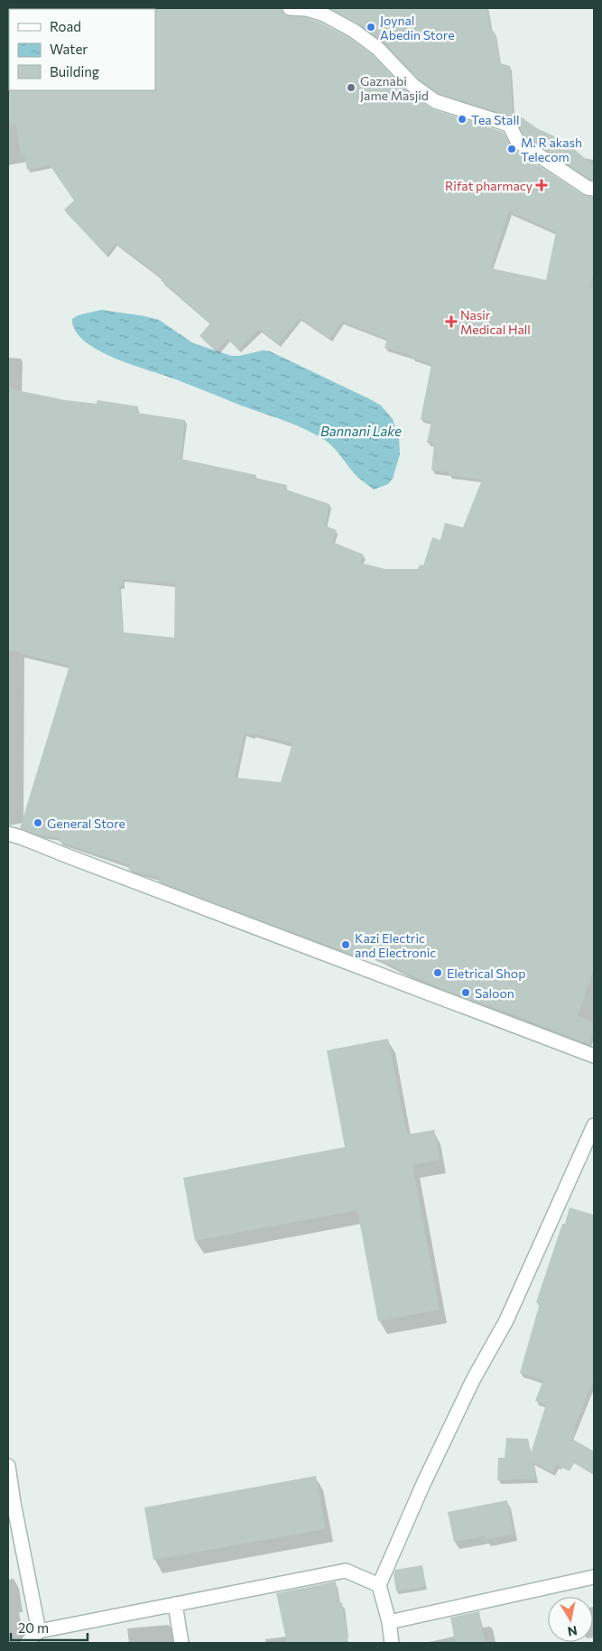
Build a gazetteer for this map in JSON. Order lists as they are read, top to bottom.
{
  "water": ["Bannani Lake"],
  "places": {
    "other": [
      "Joynal Abedin Store",
      "Gaznabi Jame Masjid",
      "Tea Stall",
      "M. R akash Telecom",
      "General Store",
      "Kazi Electric and Electronic",
      "Eletrical Shop",
      "Saloon"
    ],
    "health": ["Rifat pharmacy", "Nasir Medical Hall"]
  },
  "legend": ["Road", "Water", "Building"],
  "scale_bar": "20 m",
  "north": "bottom"
}
